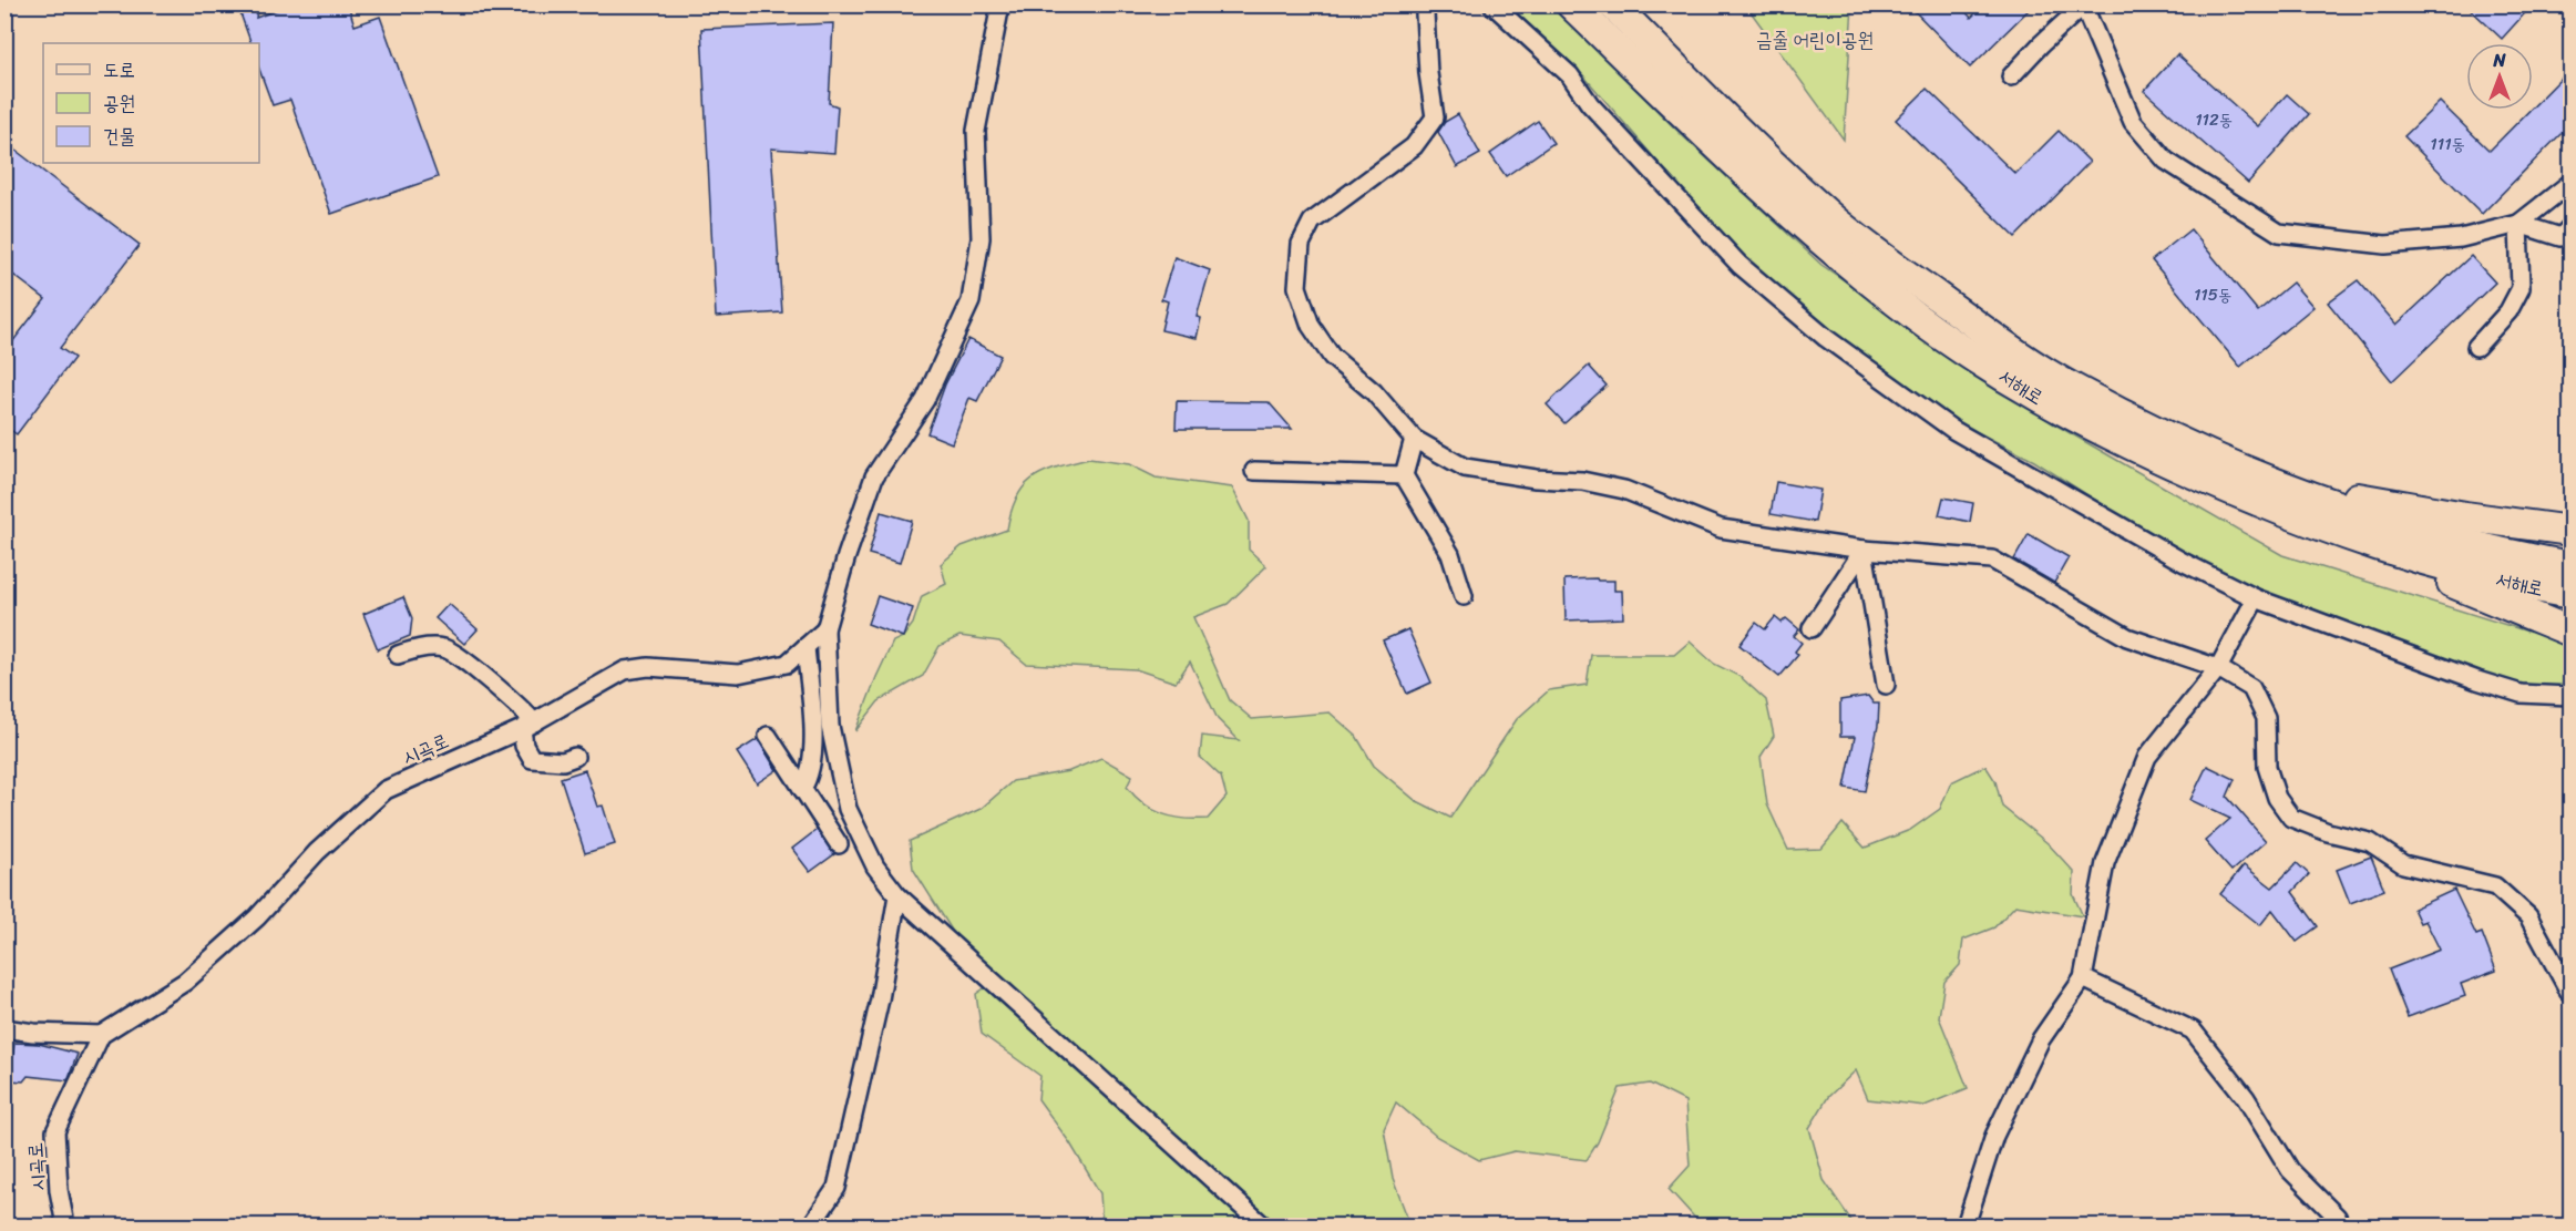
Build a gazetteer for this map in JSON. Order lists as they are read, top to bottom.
{
  "streets": {
    "highway": ["서해로"],
    "street": ["시곡로"]
  },
  "parks": ["금줄 어린이공원"],
  "house_numbers": ["112동", "111동", "115동"],
  "legend": ["도로", "공원", "건물"],
  "north": "top"
}
